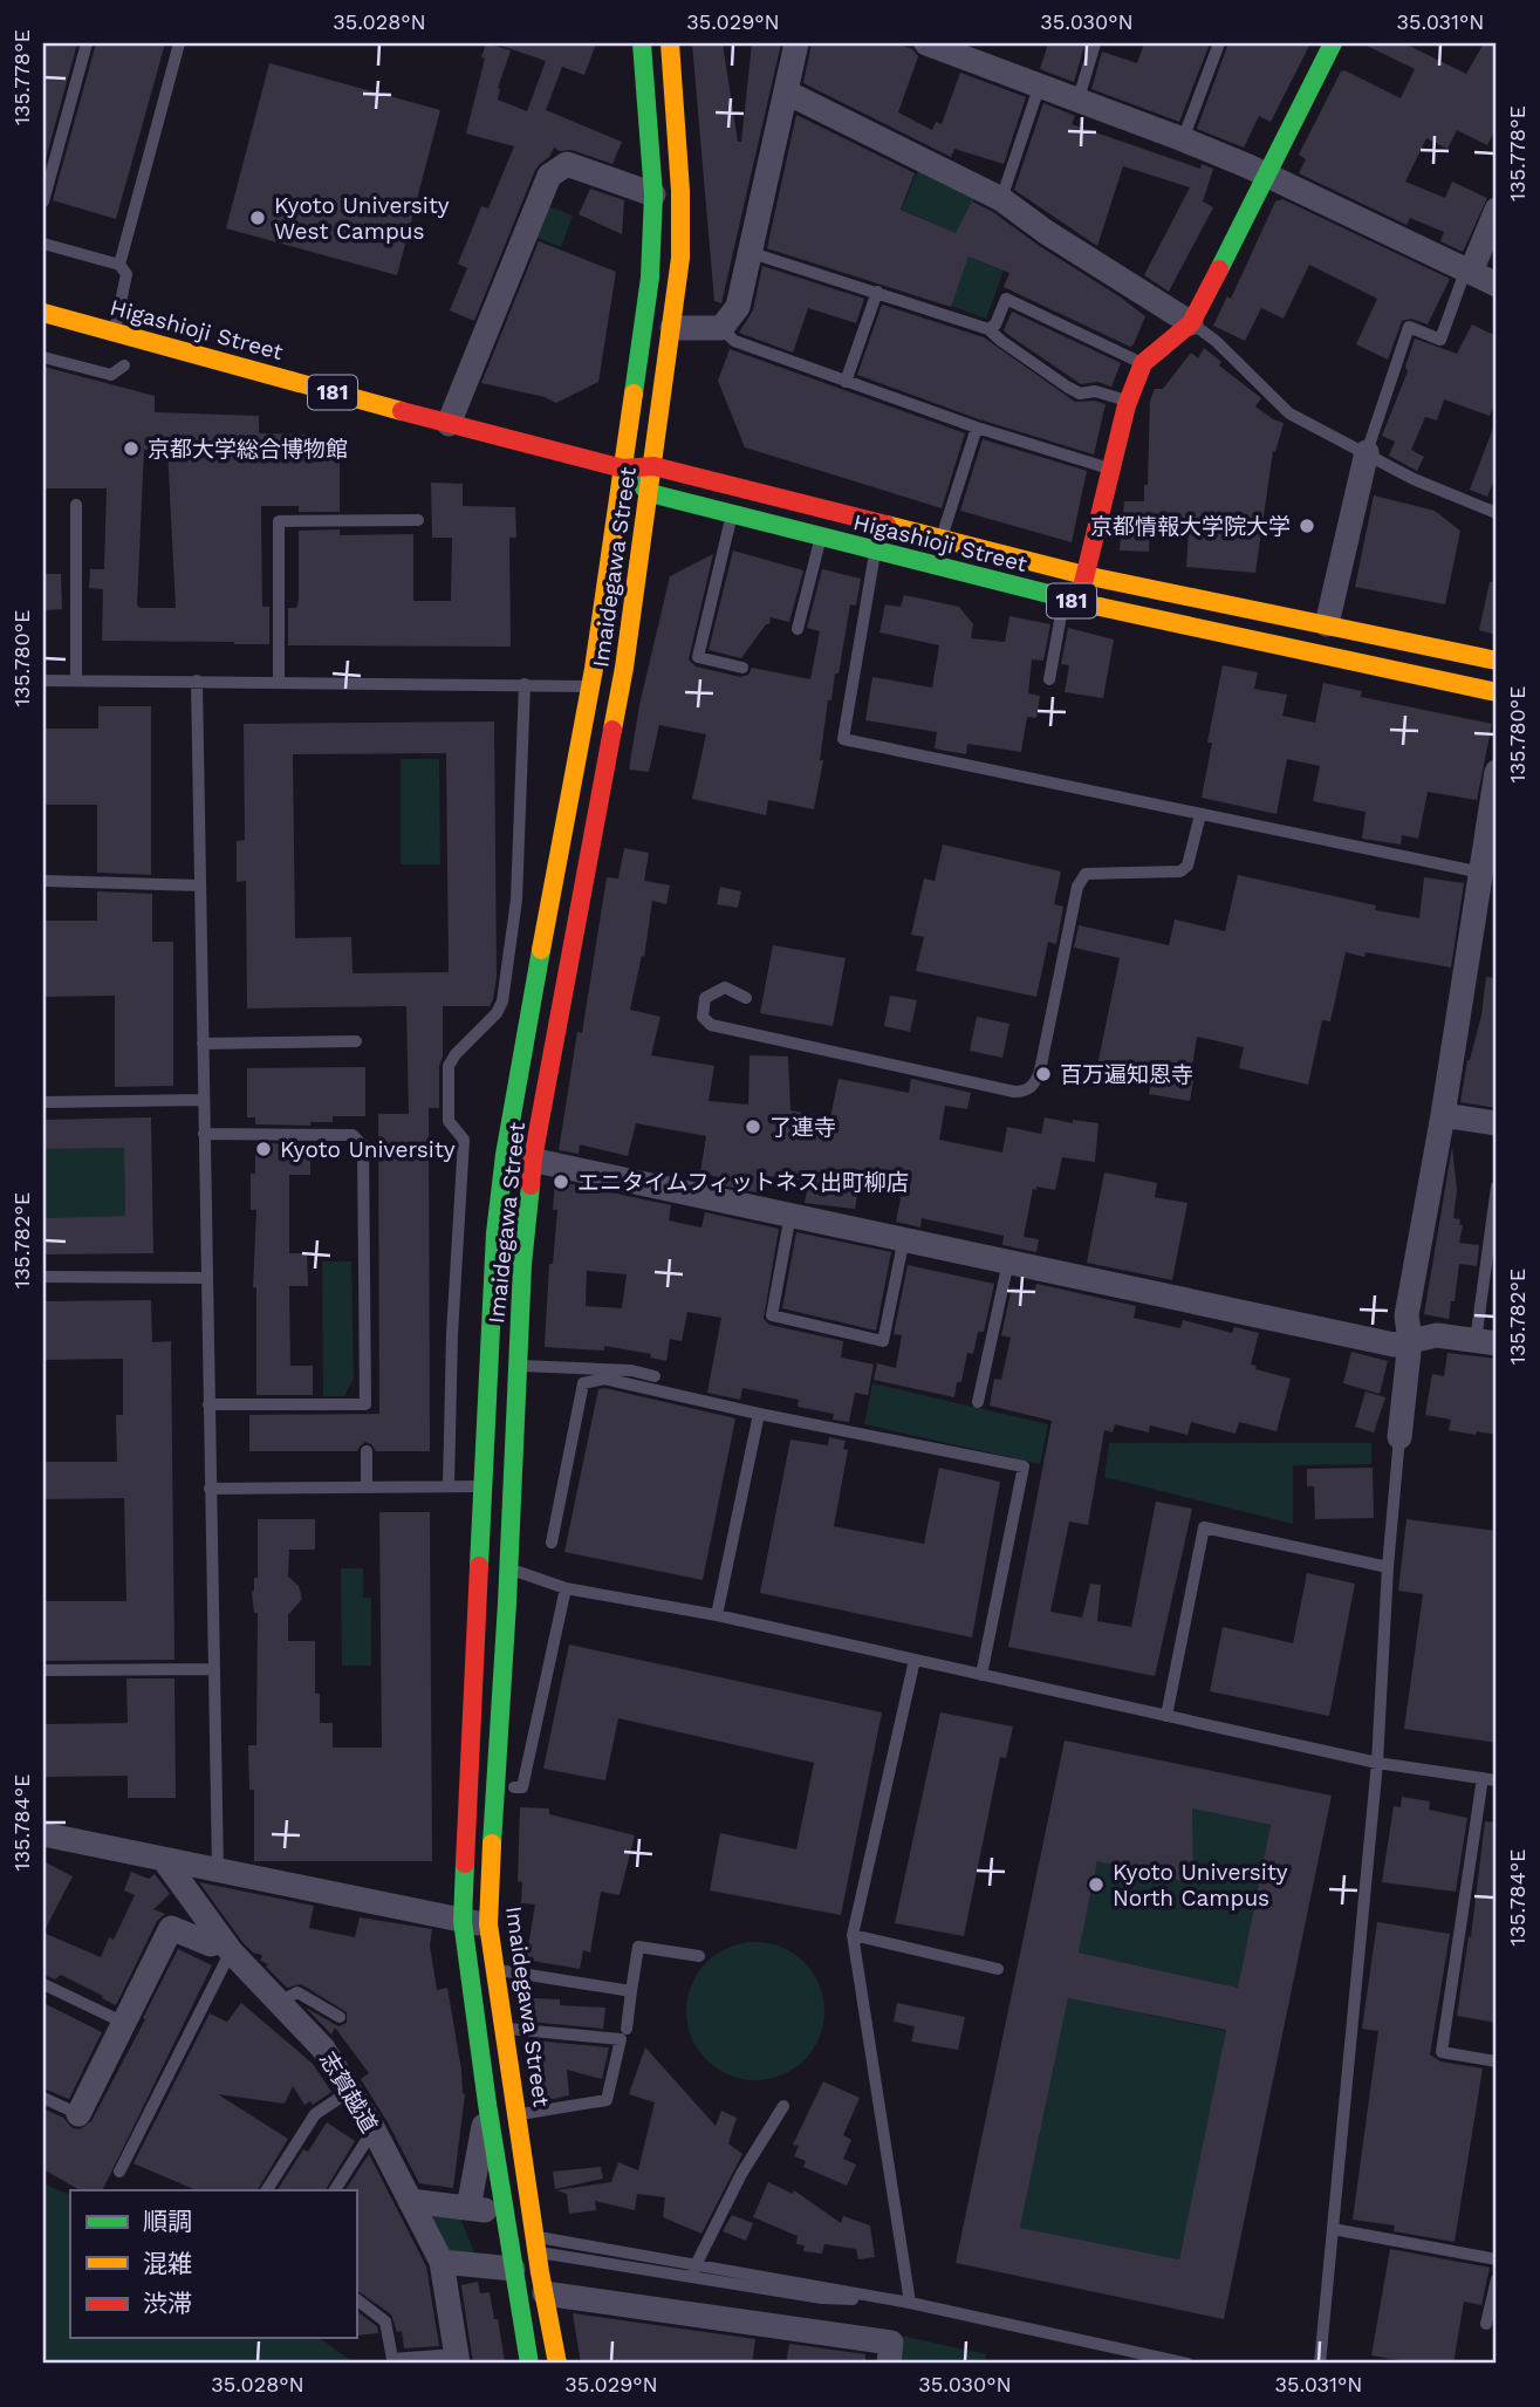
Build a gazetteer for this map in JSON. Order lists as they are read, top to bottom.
{
  "streets": {
    "main road": ["Higashioji Street", "181", "Imaidegawa Street"],
    "street": ["志賀越道"]
  },
  "crossings": [
    ["Higashioji Street", "Imaidegawa Street"]
  ],
  "places": [
    "Kyoto University West Campus",
    "京都大学総合博物館",
    "京都情報大学院大学",
    "百万遍知恩寺",
    "了連寺",
    "Kyoto University",
    "エニタイムフィットネス出町柳店",
    "Kyoto University North Campus"
  ],
  "legend": ["順調", "混雑", "渋滞"],
  "coordinates": [
    "35.028°N",
    "35.029°N",
    "35.030°N",
    "35.031°N",
    "135.778°E",
    "135.780°E",
    "135.782°E",
    "135.784°E"
  ]
}
